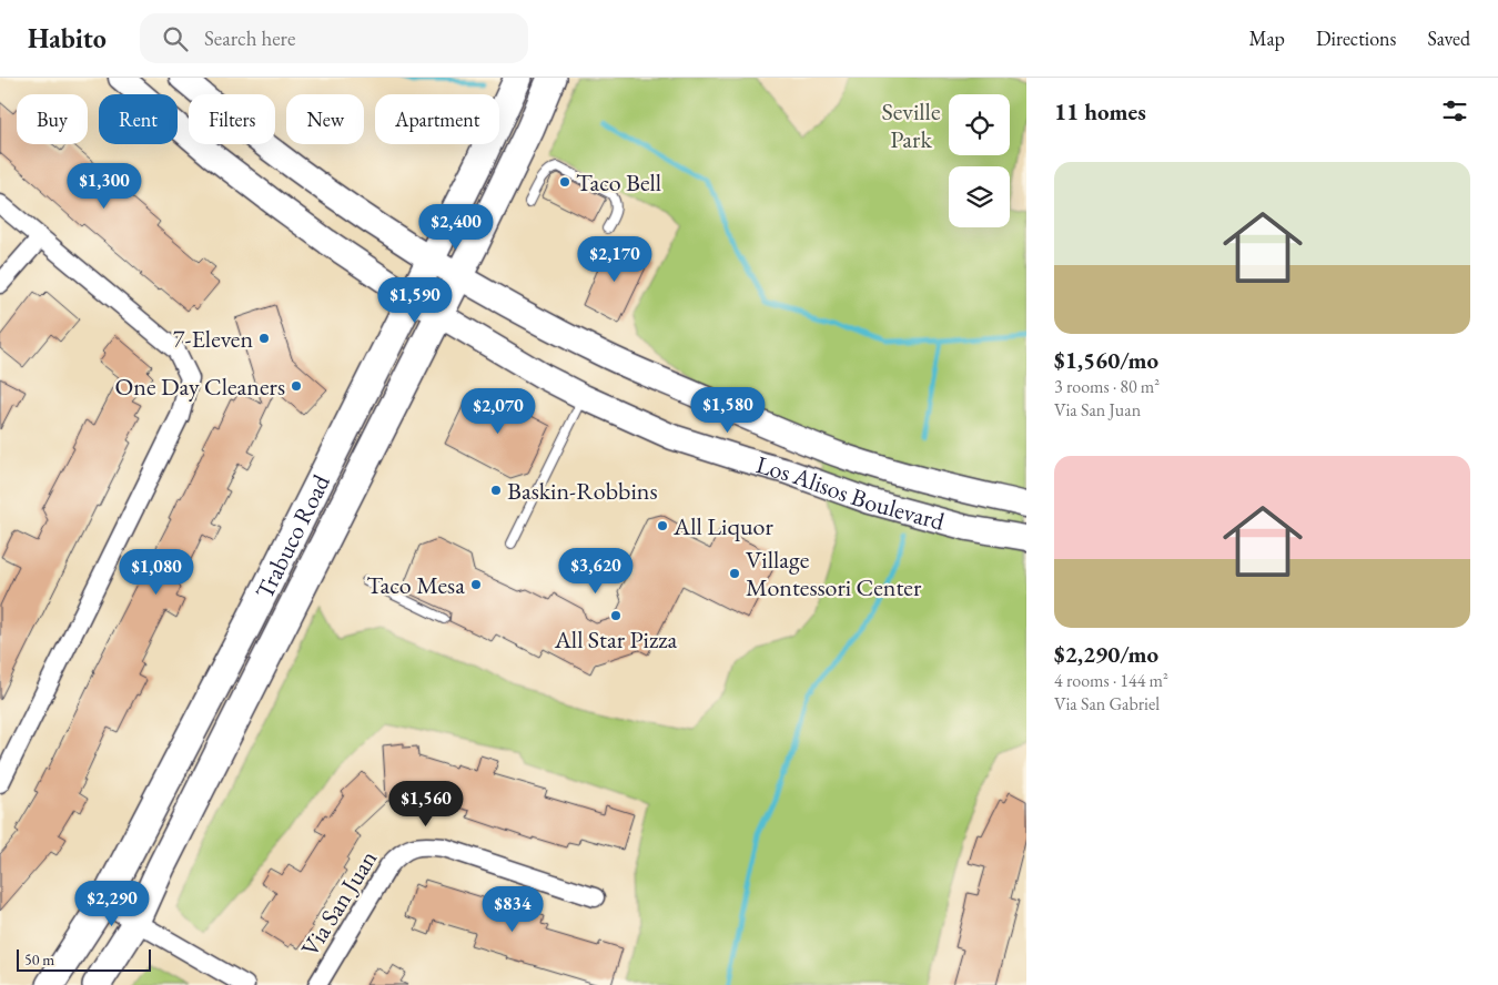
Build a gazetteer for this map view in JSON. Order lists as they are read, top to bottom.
{
  "streets": {
    "main road": ["Los Alisos Boulevard", "Trabuco Road"],
    "street": ["Via San Juan"]
  },
  "crossings": [
    ["Los Alisos Boulevard", "Trabuco Road"]
  ],
  "parks": ["Seville Park"],
  "places": [
    "Taco Bell",
    "7-Eleven",
    "One Day Cleaners",
    "Baskin-Robbins",
    "All Liquor",
    "Village Montessori Center",
    "Taco Mesa",
    "All Star Pizza"
  ],
  "scale_bar": "50 m",
  "page": {
    "header": "Habito",
    "search": "Search here",
    "nav": ["Map", "Directions", "Saved"],
    "heading": "11 homes",
    "chip": [
      "Buy",
      "Rent",
      "Filters",
      "New",
      "Apartment"
    ],
    "list": [
      {
        "name": "$1,560/mo",
        "note": "3 rooms · 80 m² · Via San Juan"
      },
      {
        "name": "$2,290/mo",
        "note": "4 rooms · 144 m² · Via San Gabriel"
      }
    ],
    "price": [
      "$1,300",
      "$2,400",
      "$2,170",
      "$1,590",
      "$1,580",
      "$2,070",
      "$3,620",
      "$1,080",
      "$1,560",
      "$2,290",
      "$834"
    ],
    "scale": "50 m"
  }
}
